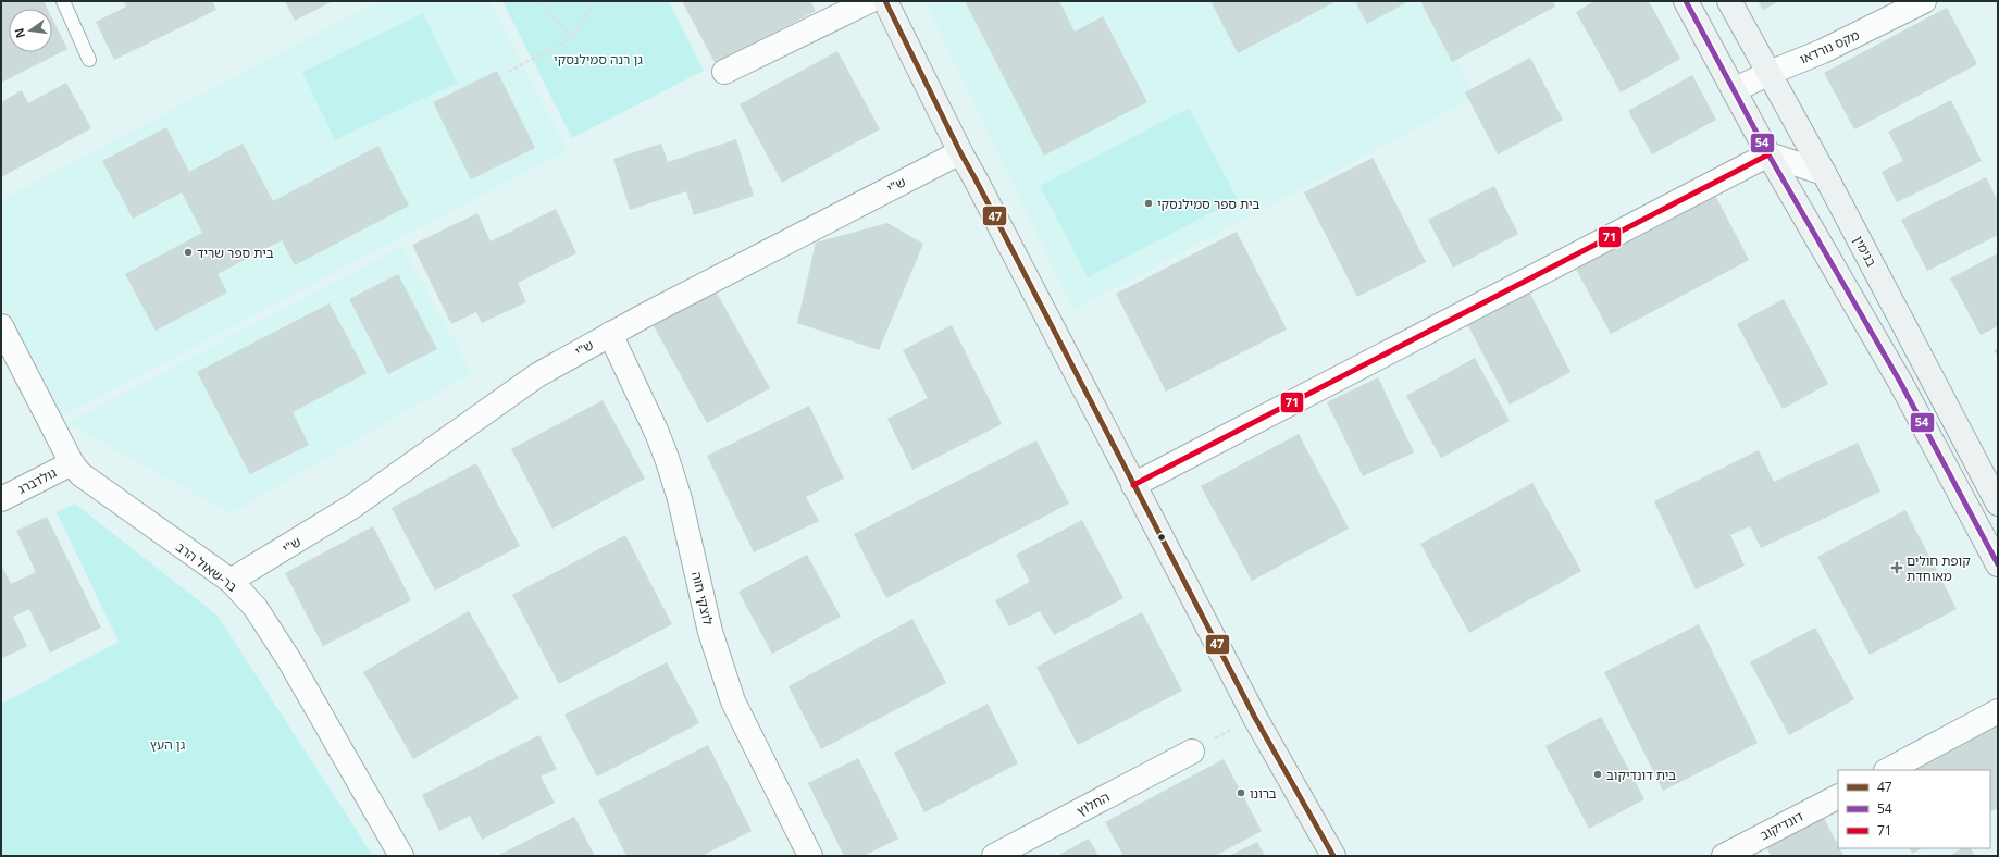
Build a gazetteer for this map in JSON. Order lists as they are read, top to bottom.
{
  "streets": {
    "street": [
      "מקס נורדאו",
      "ש\"י",
      "בנימין",
      "גולדברג",
      "בר-שאול הרב",
      "לוצקי חוה",
      "החלוץ",
      "דונדיקוב"
    ]
  },
  "crossings": [
    ["מקס נורדאו", "בנימין"],
    ["ש\"י", "בר-שאול הרב"],
    ["ש\"י", "לוצקי חוה"],
    ["גולדברג", "בר-שאול הרב"]
  ],
  "parks": ["גן רנה סמילנסקי", "גן העץ"],
  "places": {
    "other": [
      "בית ספר סמילנסקי",
      "בית ספר שריד",
      "בית דונדיקוב",
      "ברונו"
    ],
    "health": ["קופת חולים מאוחדת"]
  },
  "lines": ["transit line 47", "transit line 54", "transit line 71"],
  "legend": ["47", "54", "71"],
  "north": "left"
}
